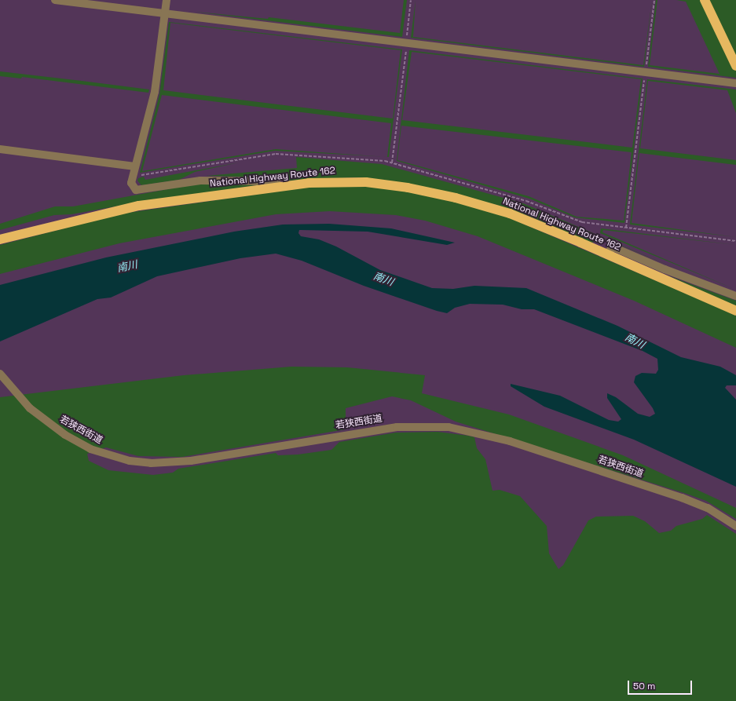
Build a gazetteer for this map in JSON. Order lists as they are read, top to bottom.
{
  "streets": {
    "highway": ["National Highway Route 162"],
    "street": ["若狭西街道"]
  },
  "water": ["南川"],
  "scale_bar": "50 m"
}
